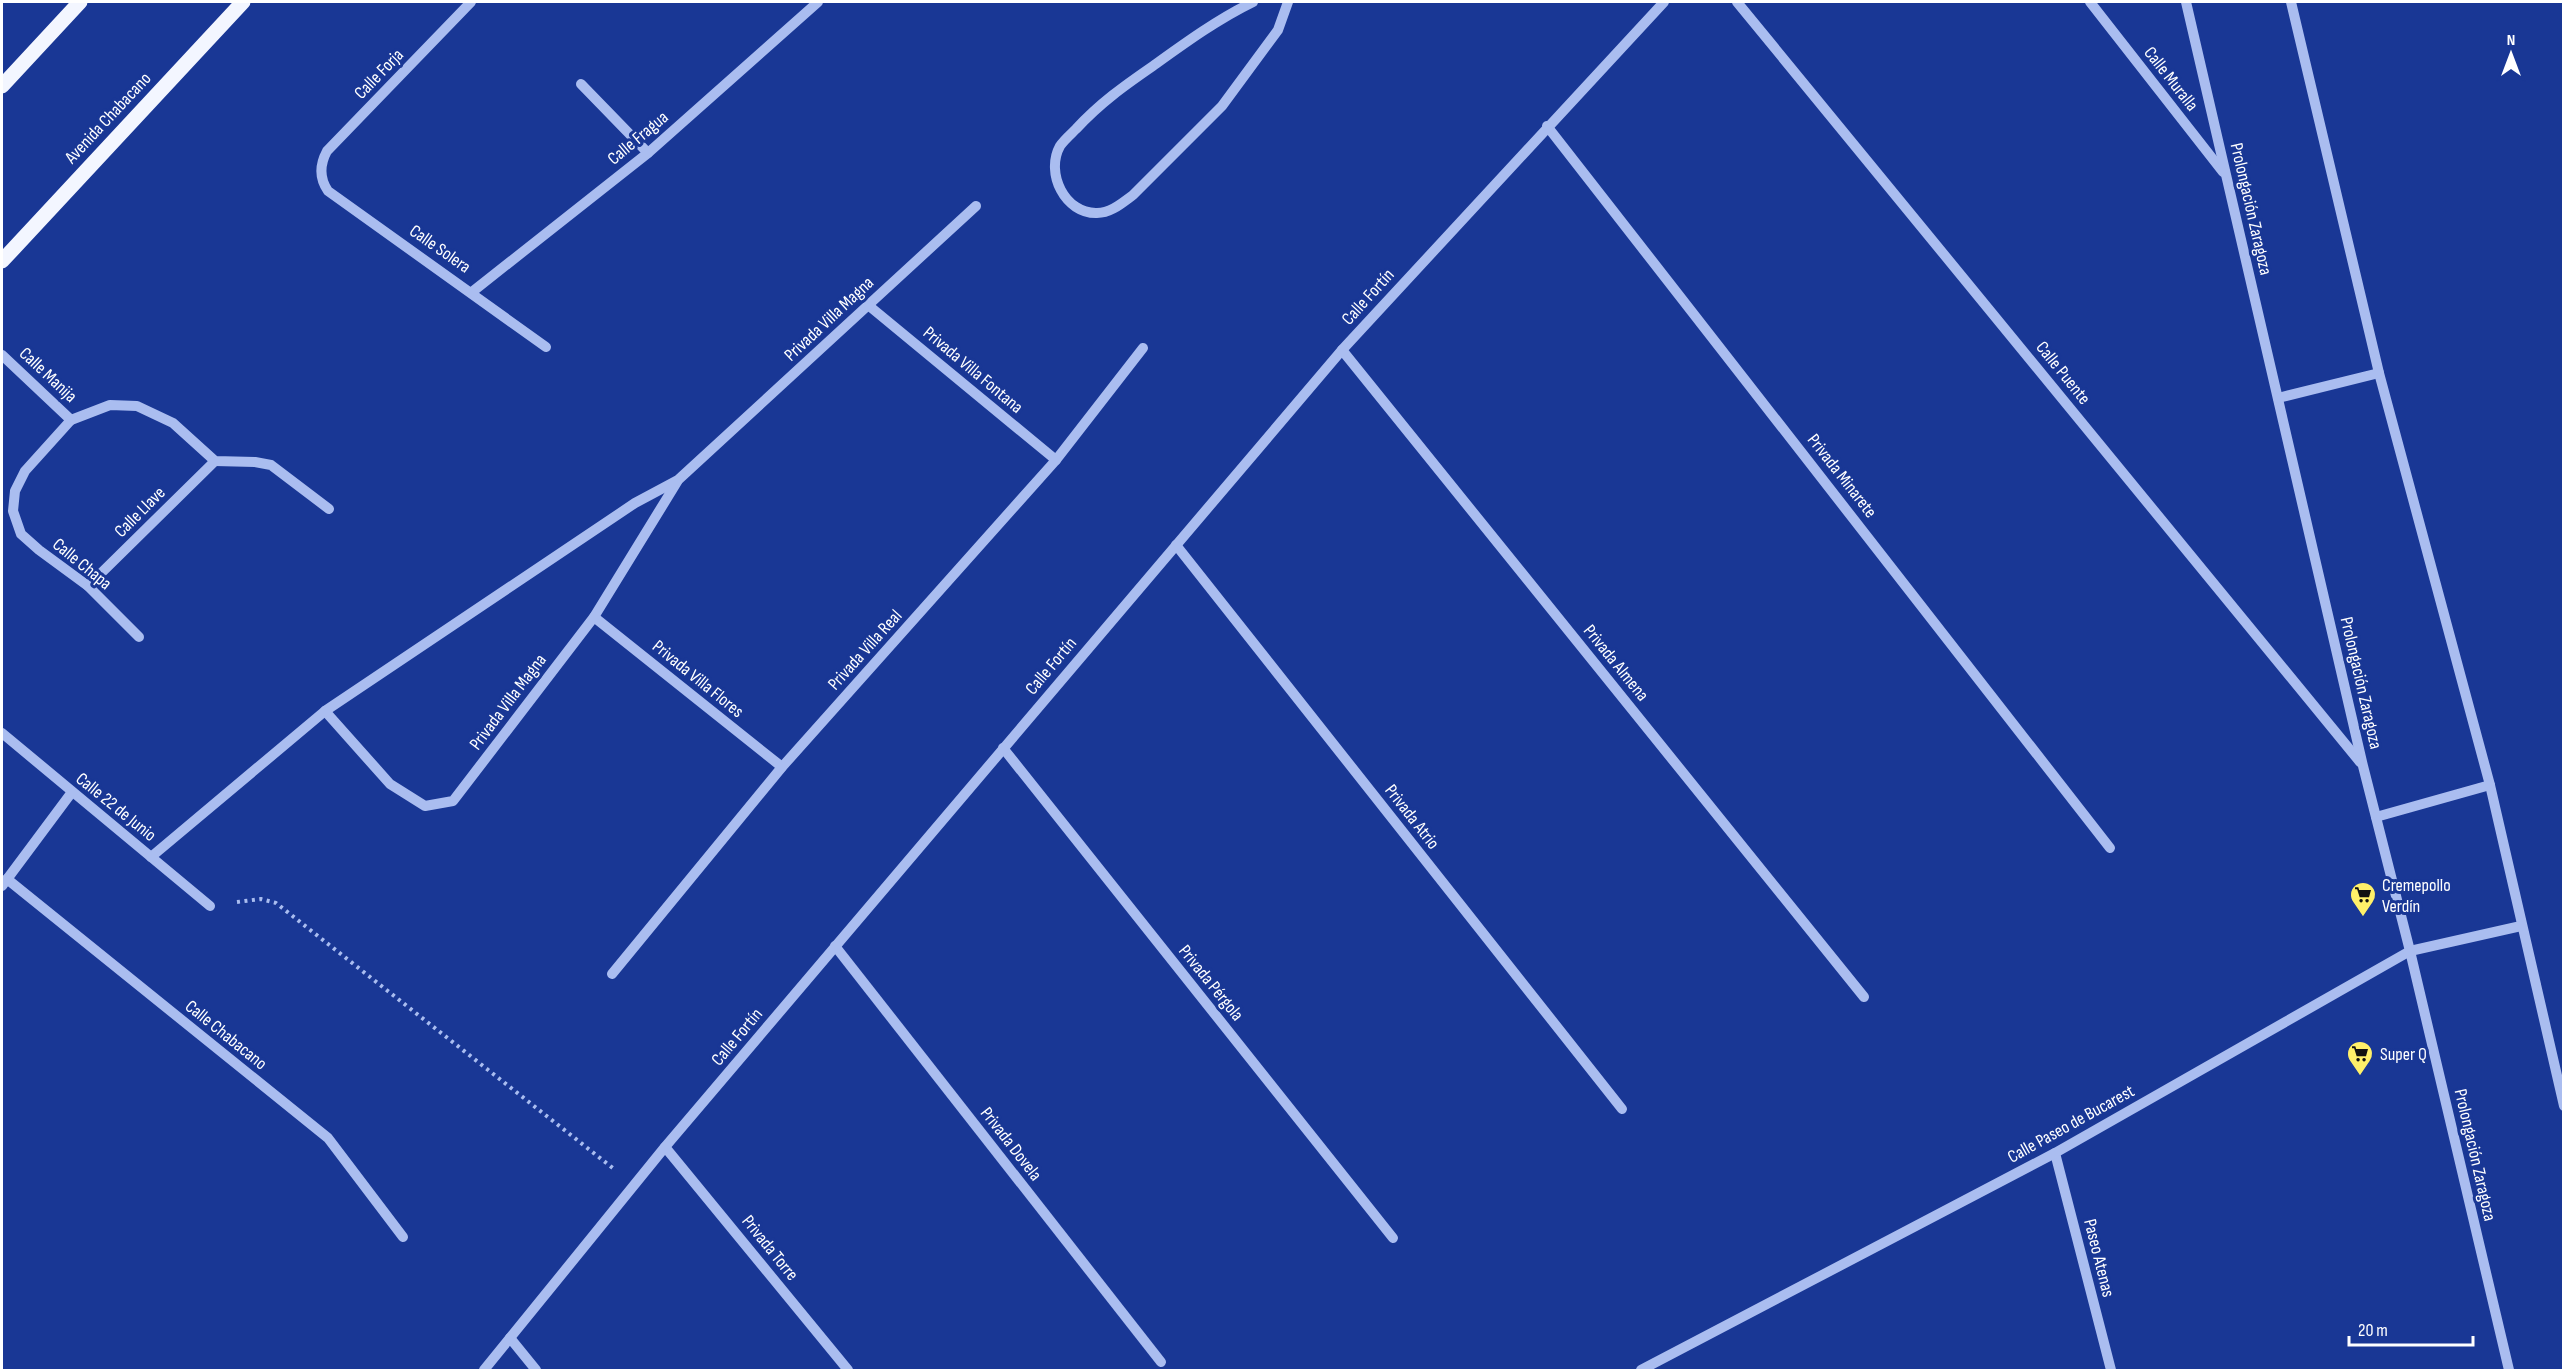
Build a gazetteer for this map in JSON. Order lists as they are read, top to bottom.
{
  "streets": {
    "main road": ["Avenida Chabacano"],
    "street": [
      "Calle Forja",
      "Calle Muralla",
      "Calle Fragua",
      "Prolongación Zaragoza",
      "Calle Solera",
      "Calle Fortín",
      "Privada Villa Magna",
      "Privada Villa Fontana",
      "Calle Puente",
      "Calle Manija",
      "Privada Minarete",
      "Calle Llave",
      "Calle Chapa",
      "Privada Villa Real",
      "Privada Almena",
      "Privada Villa Flores",
      "Calle 22 de Junio",
      "Privada Atrio",
      "Privada Pérgola",
      "Calle Chabacano",
      "Calle Paseo de Bucarest",
      "Privada Dovela",
      "Privada Torre",
      "Paseo Atenas"
    ]
  },
  "crossings": [
    ["Calle Forja", "Calle Solera"],
    ["Calle Muralla", "Prolongación Zaragoza"],
    ["Calle Fragua", "Calle Solera"],
    ["Prolongación Zaragoza", "Calle Puente"],
    ["Prolongación Zaragoza", "Calle Paseo de Bucarest"],
    ["Calle Fortín", "Privada Minarete"],
    ["Calle Fortín", "Privada Almena"],
    ["Calle Fortín", "Privada Atrio"],
    ["Calle Fortín", "Privada Pérgola"],
    ["Calle Fortín", "Privada Dovela"],
    ["Calle Fortín", "Privada Torre"],
    ["Privada Villa Magna", "Privada Villa Fontana"],
    ["Privada Villa Magna", "Privada Villa Flores"],
    ["Privada Villa Magna", "Calle 22 de Junio"],
    ["Privada Villa Fontana", "Privada Villa Real"],
    ["Calle Manija", "Calle Chapa"],
    ["Calle Llave", "Calle Chapa"],
    ["Privada Villa Real", "Privada Villa Flores"],
    ["Calle Paseo de Bucarest", "Paseo Atenas"]
  ],
  "places": {
    "supermarket": ["Cremepollo Verdín", "Super Q"]
  },
  "scale_bar": "20 m",
  "north": "top"
}
